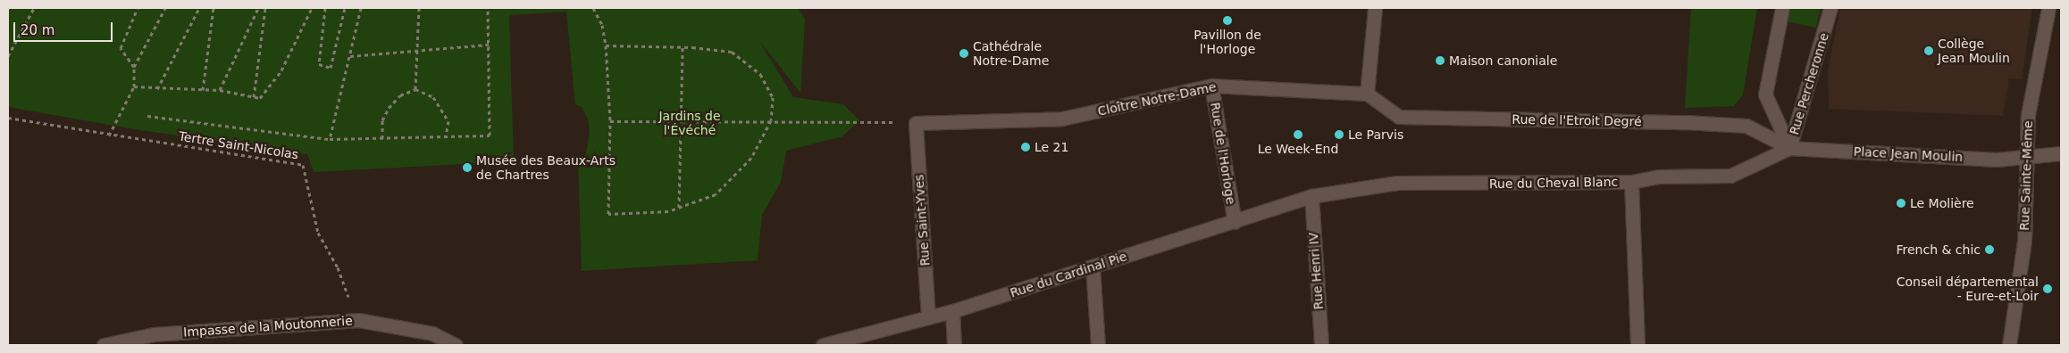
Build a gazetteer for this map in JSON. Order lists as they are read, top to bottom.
{
  "streets": {
    "street": [
      "Rue Percheronne",
      "Cloître Notre-Dame",
      "Rue de l'Etroit Degré",
      "Rue de l'Horloge",
      "Place Jean Moulin",
      "Rue Sainte-Même",
      "Rue du Cheval Blanc",
      "Rue Saint-Yves",
      "Rue Henri IV",
      "Rue du Cardinal Pie",
      "Impasse de la Moutonnerie"
    ],
    "path": ["Tertre Saint-Nicolas"]
  },
  "crossings": [
    ["Rue Percheronne", "Rue de l'Etroit Degré"],
    ["Rue Percheronne", "Place Jean Moulin"],
    ["Rue Percheronne", "Rue du Cheval Blanc"],
    ["Cloître Notre-Dame", "Rue de l'Etroit Degré"],
    ["Cloître Notre-Dame", "Rue de l'Horloge"],
    ["Cloître Notre-Dame", "Rue Saint-Yves"],
    ["Rue de l'Etroit Degré", "Place Jean Moulin"],
    ["Rue de l'Etroit Degré", "Rue du Cheval Blanc"],
    ["Tertre Saint-Nicolas", "Impasse de la Moutonnerie"],
    ["Rue de l'Horloge", "Rue du Cardinal Pie"],
    ["Place Jean Moulin", "Rue Sainte-Même"],
    ["Place Jean Moulin", "Rue du Cheval Blanc"],
    ["Rue du Cheval Blanc", "Rue Henri IV"],
    ["Rue du Cheval Blanc", "Rue du Cardinal Pie"],
    ["Rue Saint-Yves", "Rue du Cardinal Pie"],
    ["Rue Henri IV", "Rue du Cardinal Pie"]
  ],
  "parks": ["Jardins de l'Évéché"],
  "places": [
    "Pavillon de l'Horloge",
    "Collège Jean Moulin",
    "Cathédrale Notre-Dame",
    "Maison canoniale",
    "Le Week-End",
    "Le Parvis",
    "Le 21",
    "Musée des Beaux-Arts de Chartres",
    "Le Molière",
    "French & chic",
    "Conseil départemental - Eure-et-Loir"
  ],
  "scale_bar": "20 m"
}
